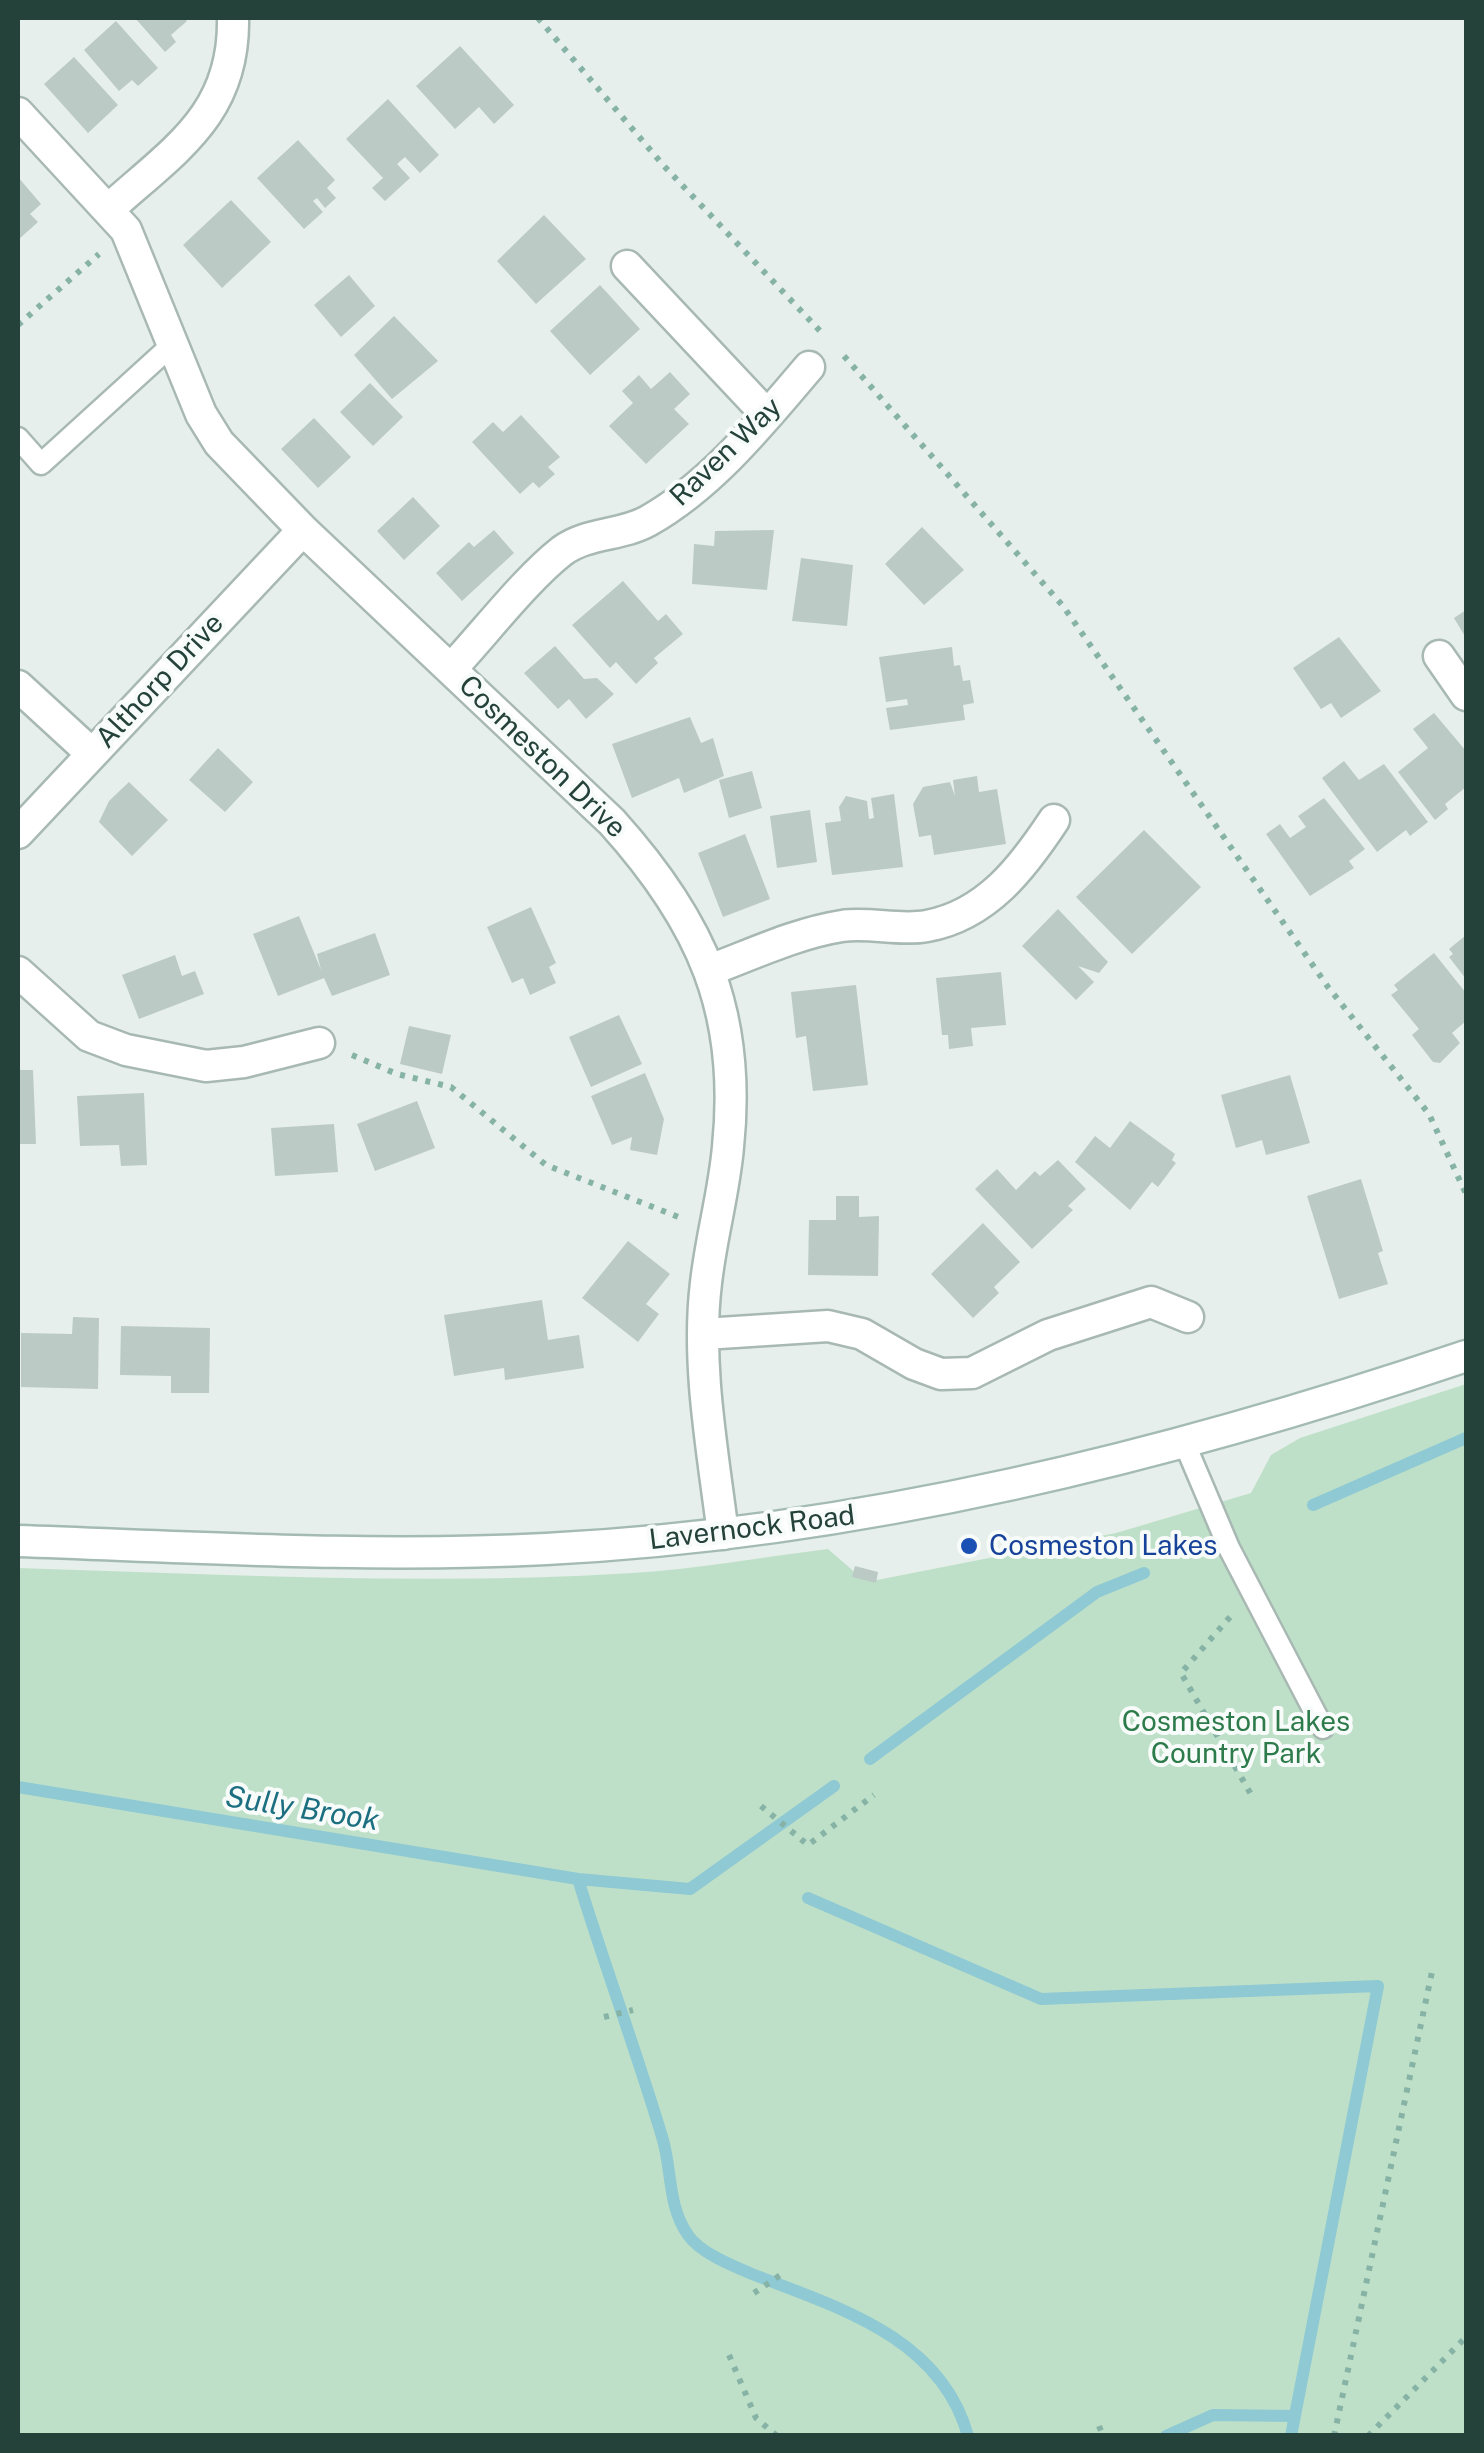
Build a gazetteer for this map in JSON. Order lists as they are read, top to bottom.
{
  "streets": {
    "street": [
      "Raven Way",
      "Althorp Drive",
      "Cosmeston Drive",
      "Lavernock Road"
    ]
  },
  "crossings": [
    ["Raven Way", "Cosmeston Drive"],
    ["Althorp Drive", "Cosmeston Drive"],
    ["Cosmeston Drive", "Lavernock Road"]
  ],
  "water": ["Sully Brook"],
  "parks": ["Cosmeston Lakes Country Park"],
  "places": ["Cosmeston Lakes"]
}
